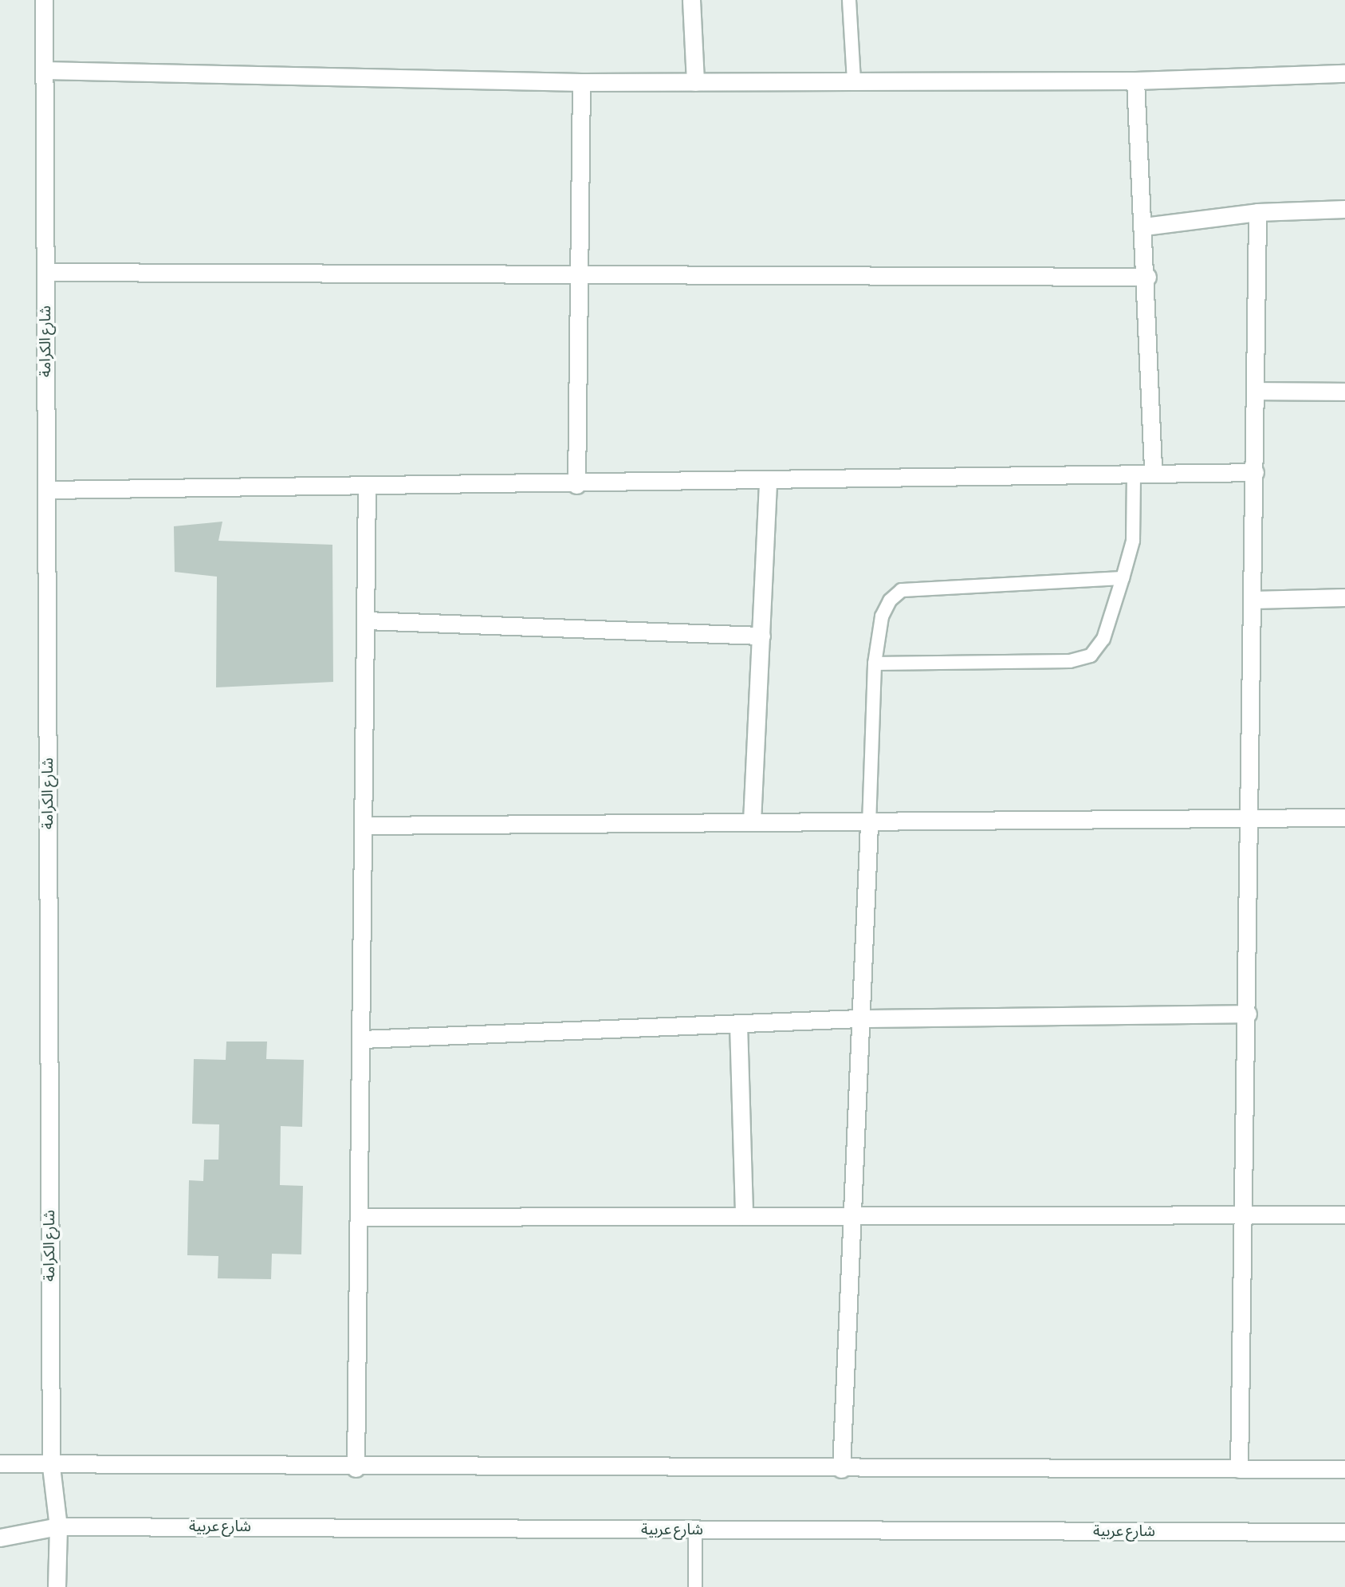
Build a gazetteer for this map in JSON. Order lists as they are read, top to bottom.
{
  "streets": {
    "street": ["شارع الكرامة", "شارع عربية"]
  },
  "crossings": [
    ["شارع الكرامة", "شارع عربية"]
  ]
}
